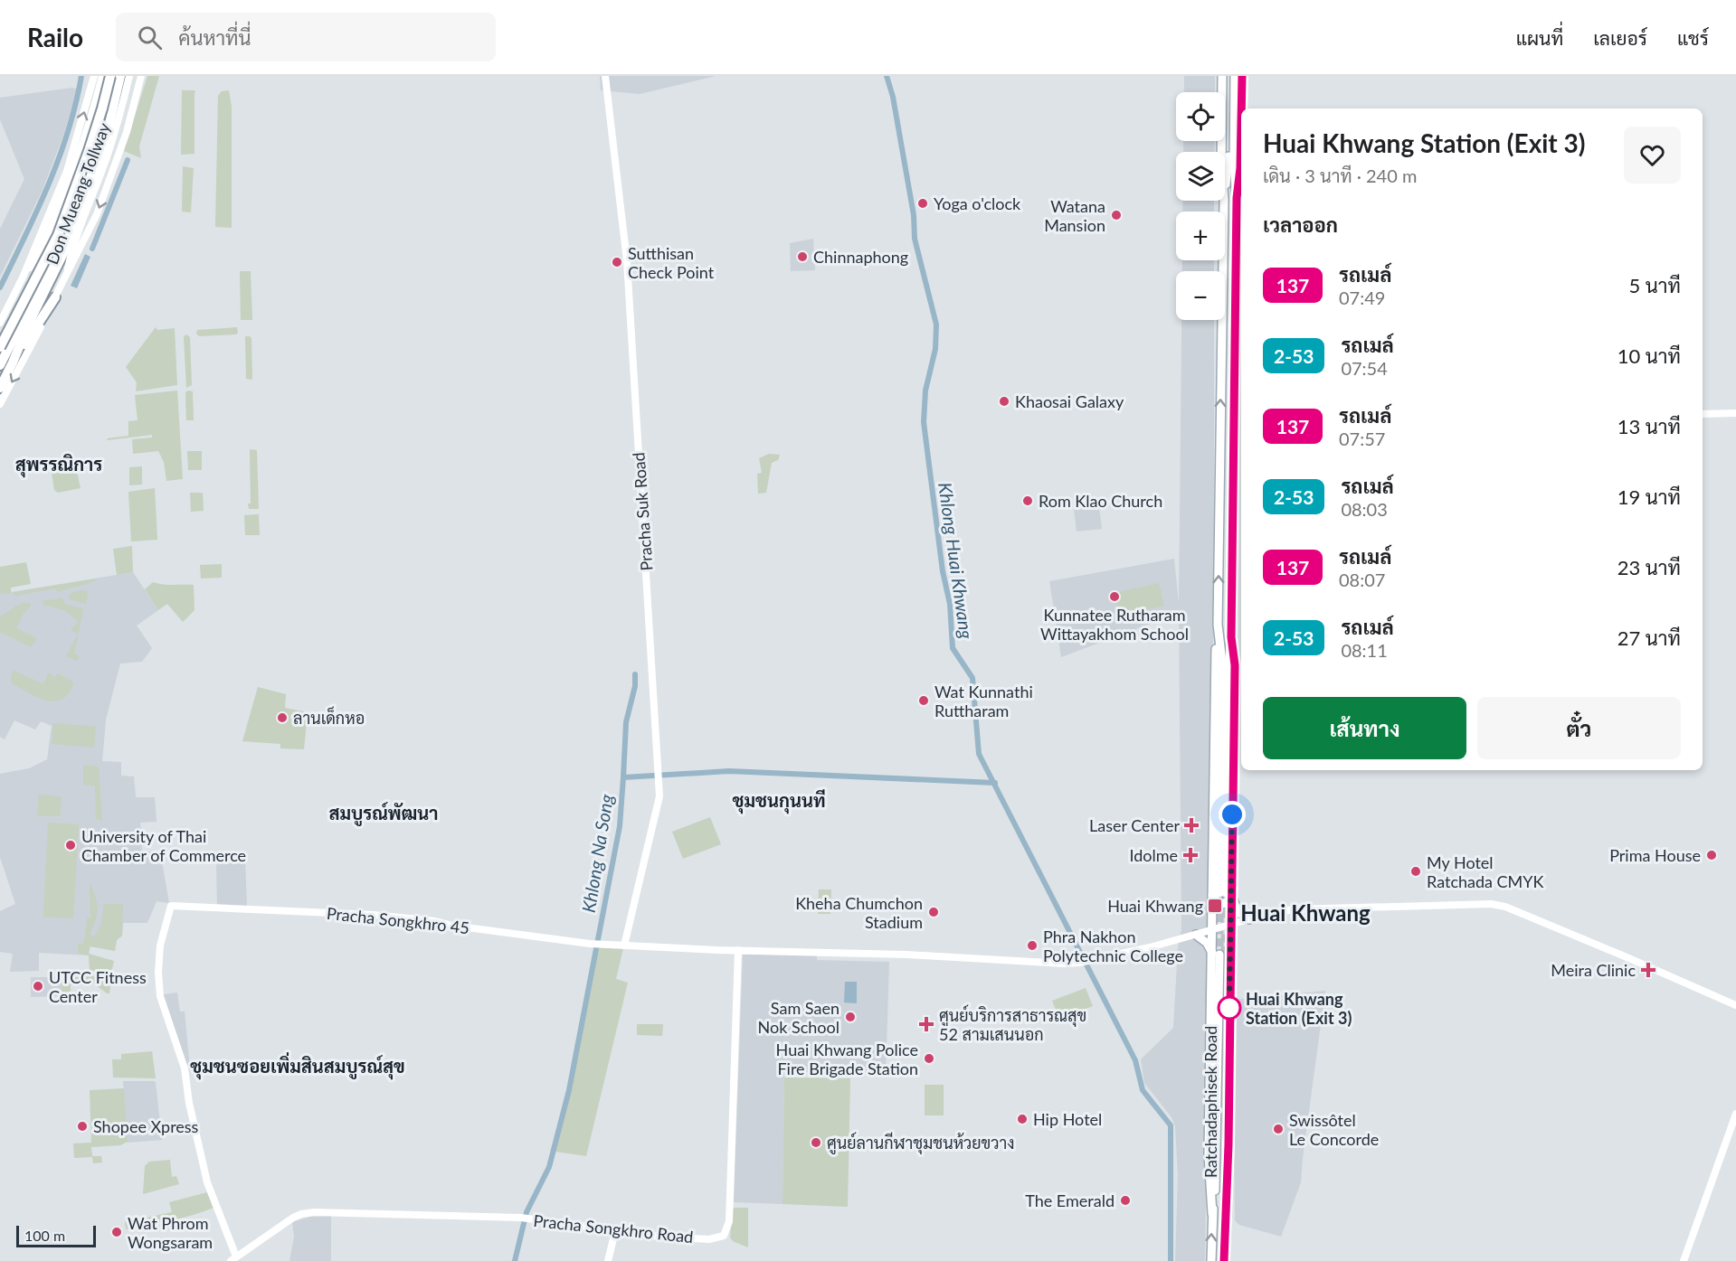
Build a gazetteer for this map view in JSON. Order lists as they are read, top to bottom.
{
  "streets": {
    "highway": ["Don Mueang Tollway"],
    "main road": [
      "Pracha Suk Road",
      "Pracha Songkhro 45",
      "Ratchadaphisek Road",
      "Pracha Songkhro Road"
    ]
  },
  "crossings": [
    ["Pracha Suk Road", "Pracha Songkhro 45"],
    ["Pracha Songkhro 45", "Pracha Songkhro Road"]
  ],
  "districts": [
    "สุพรรณิการ",
    "ชุมชนกุนนที",
    "สมบูรณ์พัฒนา",
    "Huai Khwang",
    "ชุมชนซอยเพิ่มสินสมบูรณ์สุข"
  ],
  "water": ["Khlong Huai Khwang", "Khlong Na Song"],
  "places": {
    "other": [
      "Yoga o'clock",
      "Watana Mansion",
      "Chinnaphong",
      "Sutthisan Check Point",
      "Khaosai Galaxy",
      "Rom Klao Church",
      "Kunnatee Rutharam Wittayakhom School",
      "Wat Kunnathi Ruttharam",
      "ลานเด็กหอ",
      "University of Thai Chamber of Commerce",
      "Prima House",
      "My Hotel Ratchada CMYK",
      "Kheha Chumchon Stadium",
      "Phra Nakhon Polytechnic College",
      "UTCC Fitness Center",
      "Huai Khwang Station (Exit 3)",
      "Sam Saen Nok School",
      "Huai Khwang Police Fire Brigade Station",
      "Hip Hotel",
      "Shopee Xpress",
      "Swissôtel Le Concorde",
      "ศูนย์ลานกีฬาชุมชนห้วยขวาง",
      "The Emerald",
      "Wat Phrom Wongsaram"
    ],
    "health": [
      "Laser Center",
      "Idolme",
      "Meira Clinic",
      "ศูนย์บริการสาธารณสุข 52 สามเสนนอก"
    ],
    "transit": ["Huai Khwang"]
  },
  "lines": ["bus line 137"],
  "scale_bar": "100 m",
  "page": {
    "header": "Railo",
    "search": "ค้นหาที่นี่",
    "nav": ["แผนที่", "เลเยอร์", "แชร์"],
    "map_buttons": ["+", "−"],
    "heading": [
      ["Huai Khwang Station (Exit 3)", "เดิน · 3 นาที · 240 m"],
      "เวลาออก"
    ],
    "list": [
      {
        "mark": "137",
        "name": "รถเมล์",
        "note": "07:49",
        "value": "5 นาที"
      },
      {
        "mark": "2-53",
        "name": "รถเมล์",
        "note": "07:54",
        "value": "10 นาที"
      },
      {
        "mark": "137",
        "name": "รถเมล์",
        "note": "07:57",
        "value": "13 นาที"
      },
      {
        "mark": "2-53",
        "name": "รถเมล์",
        "note": "08:03",
        "value": "19 นาที"
      },
      {
        "mark": "137",
        "name": "รถเมล์",
        "note": "08:07",
        "value": "23 นาที"
      },
      {
        "mark": "2-53",
        "name": "รถเมล์",
        "note": "08:11",
        "value": "27 นาที"
      }
    ],
    "buttons": ["เส้นทาง", "ตั๋ว"],
    "scale": "100 m"
  }
}
